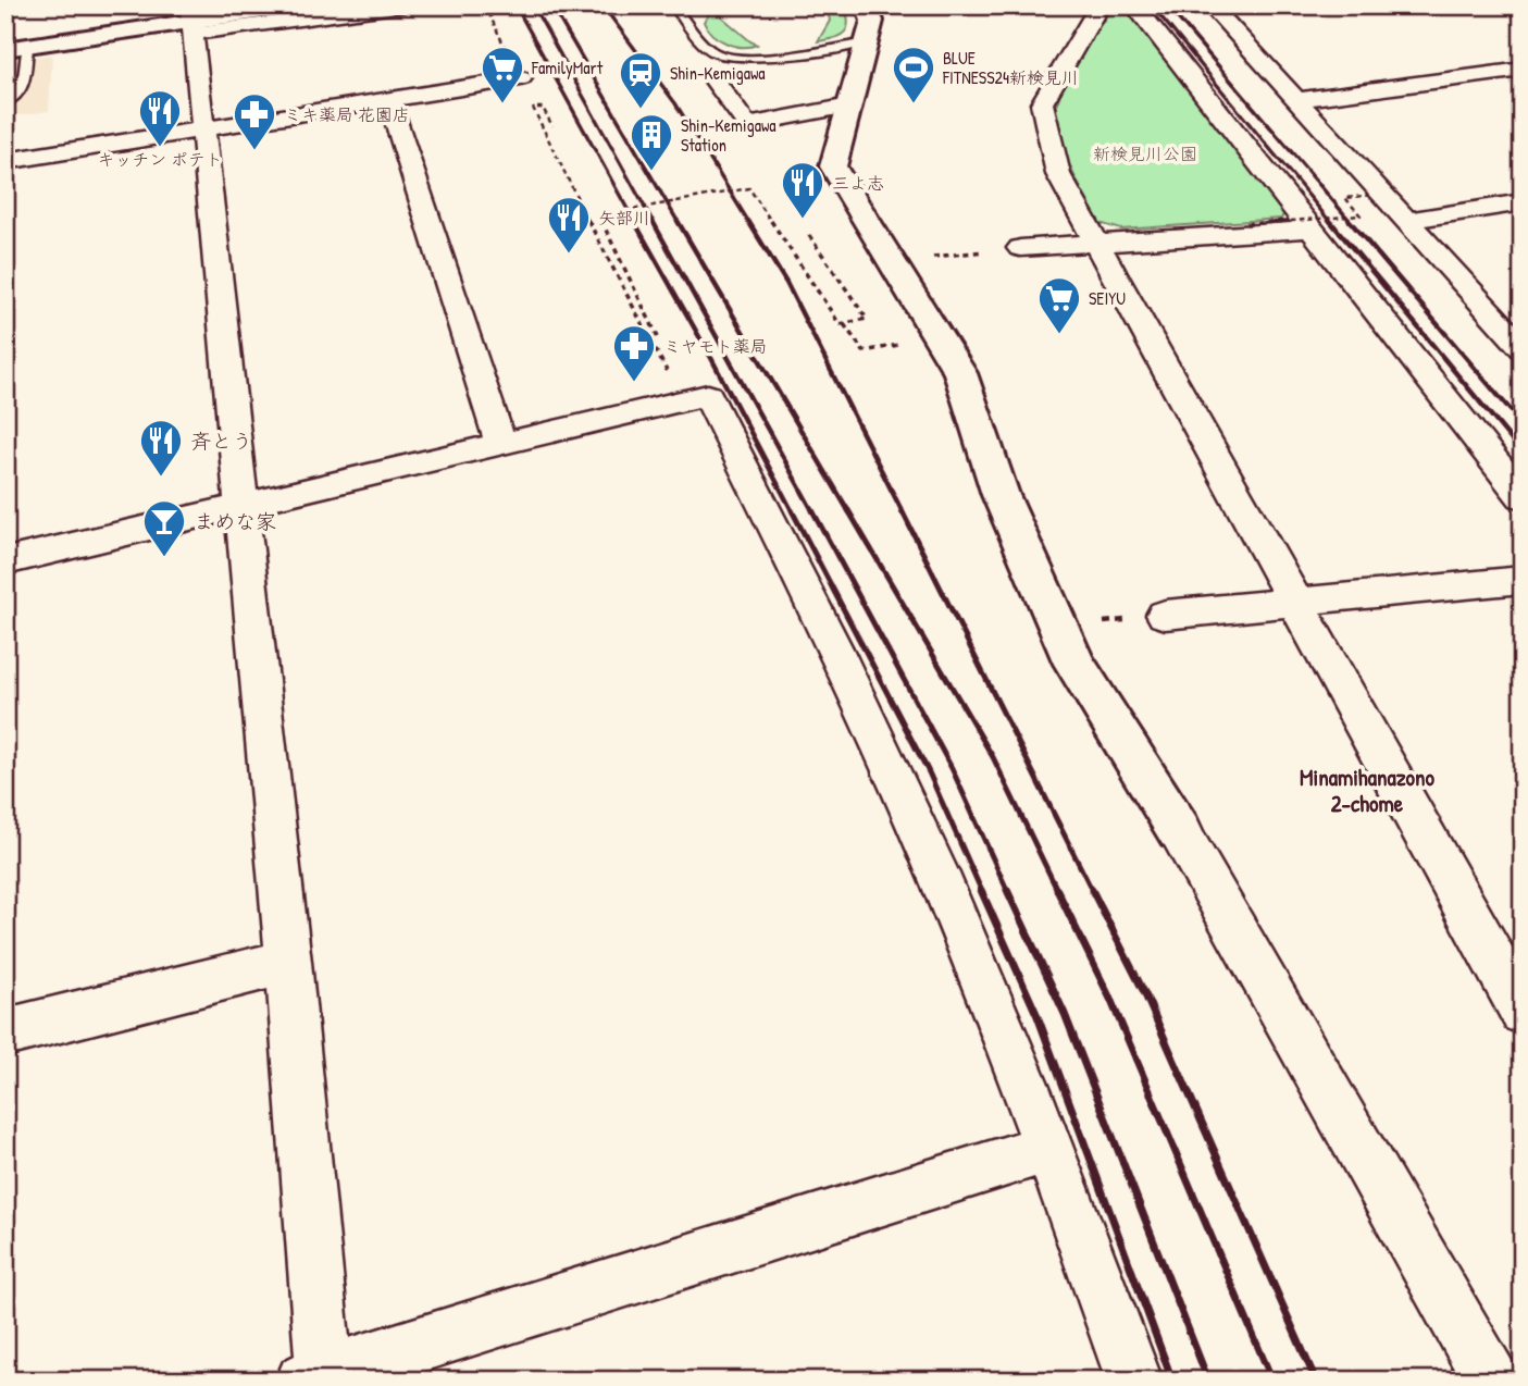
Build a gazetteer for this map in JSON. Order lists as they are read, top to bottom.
{
  "districts": ["Minamihanazono 2-chome"],
  "parks": ["新検見川公園"],
  "places": {
    "supermarket": ["FamilyMart", "SEIYU"],
    "sports": ["BLUE FITNESS24新検見川"],
    "station": ["Shin-Kemigawa"],
    "restaurant": [
      "キッチン ポテト",
      "三よ志",
      "矢部川",
      "斉とう"
    ],
    "pharmacy": ["ミキ薬局 花園店", "ミヤモト薬局"],
    "building": ["Shin-Kemigawa Station"],
    "bar": ["まめな家"]
  }
}
